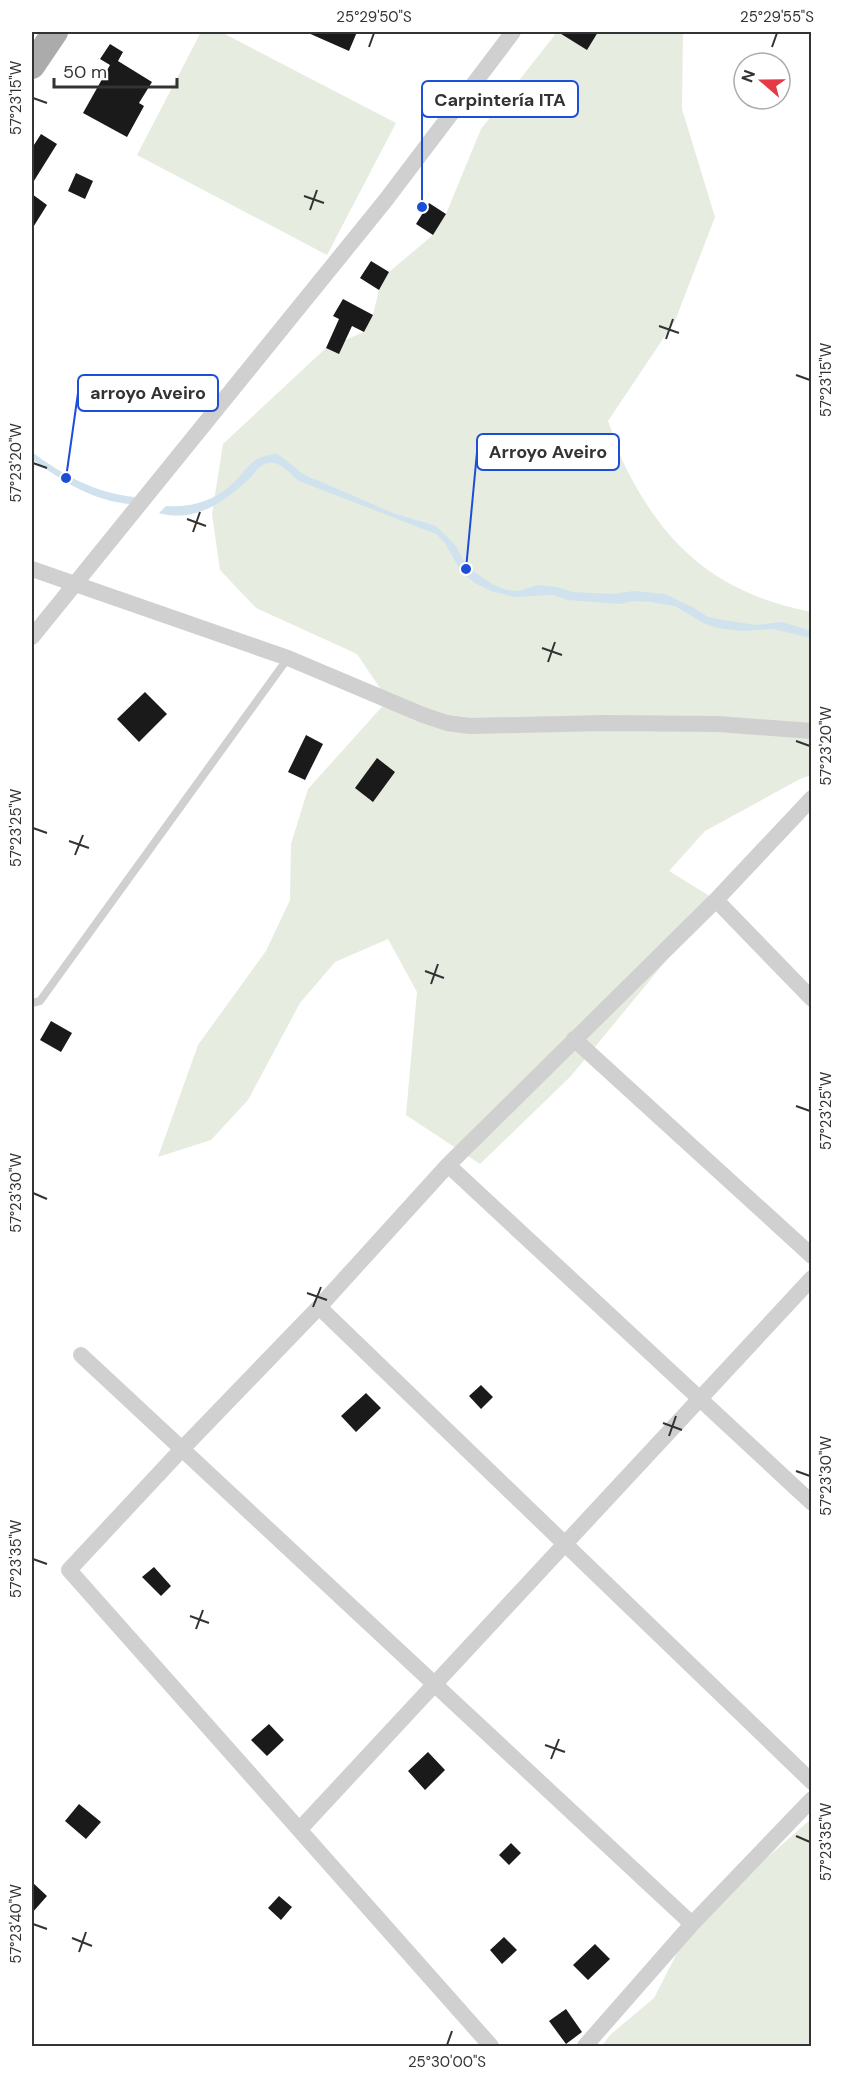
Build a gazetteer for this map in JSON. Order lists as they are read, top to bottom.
{
  "places": ["Carpintería ITA", "arroyo Aveiro", "Arroyo Aveiro"],
  "scale_bar": "50 m",
  "north": "left",
  "coordinates": [
    "25°29'50\"S",
    "25°29'55\"S",
    "57°23'15\"W",
    "57°23'20\"W",
    "57°23'25\"W",
    "57°23'30\"W",
    "57°23'35\"W",
    "57°23'40\"W",
    "25°30'00\"S"
  ]
}
